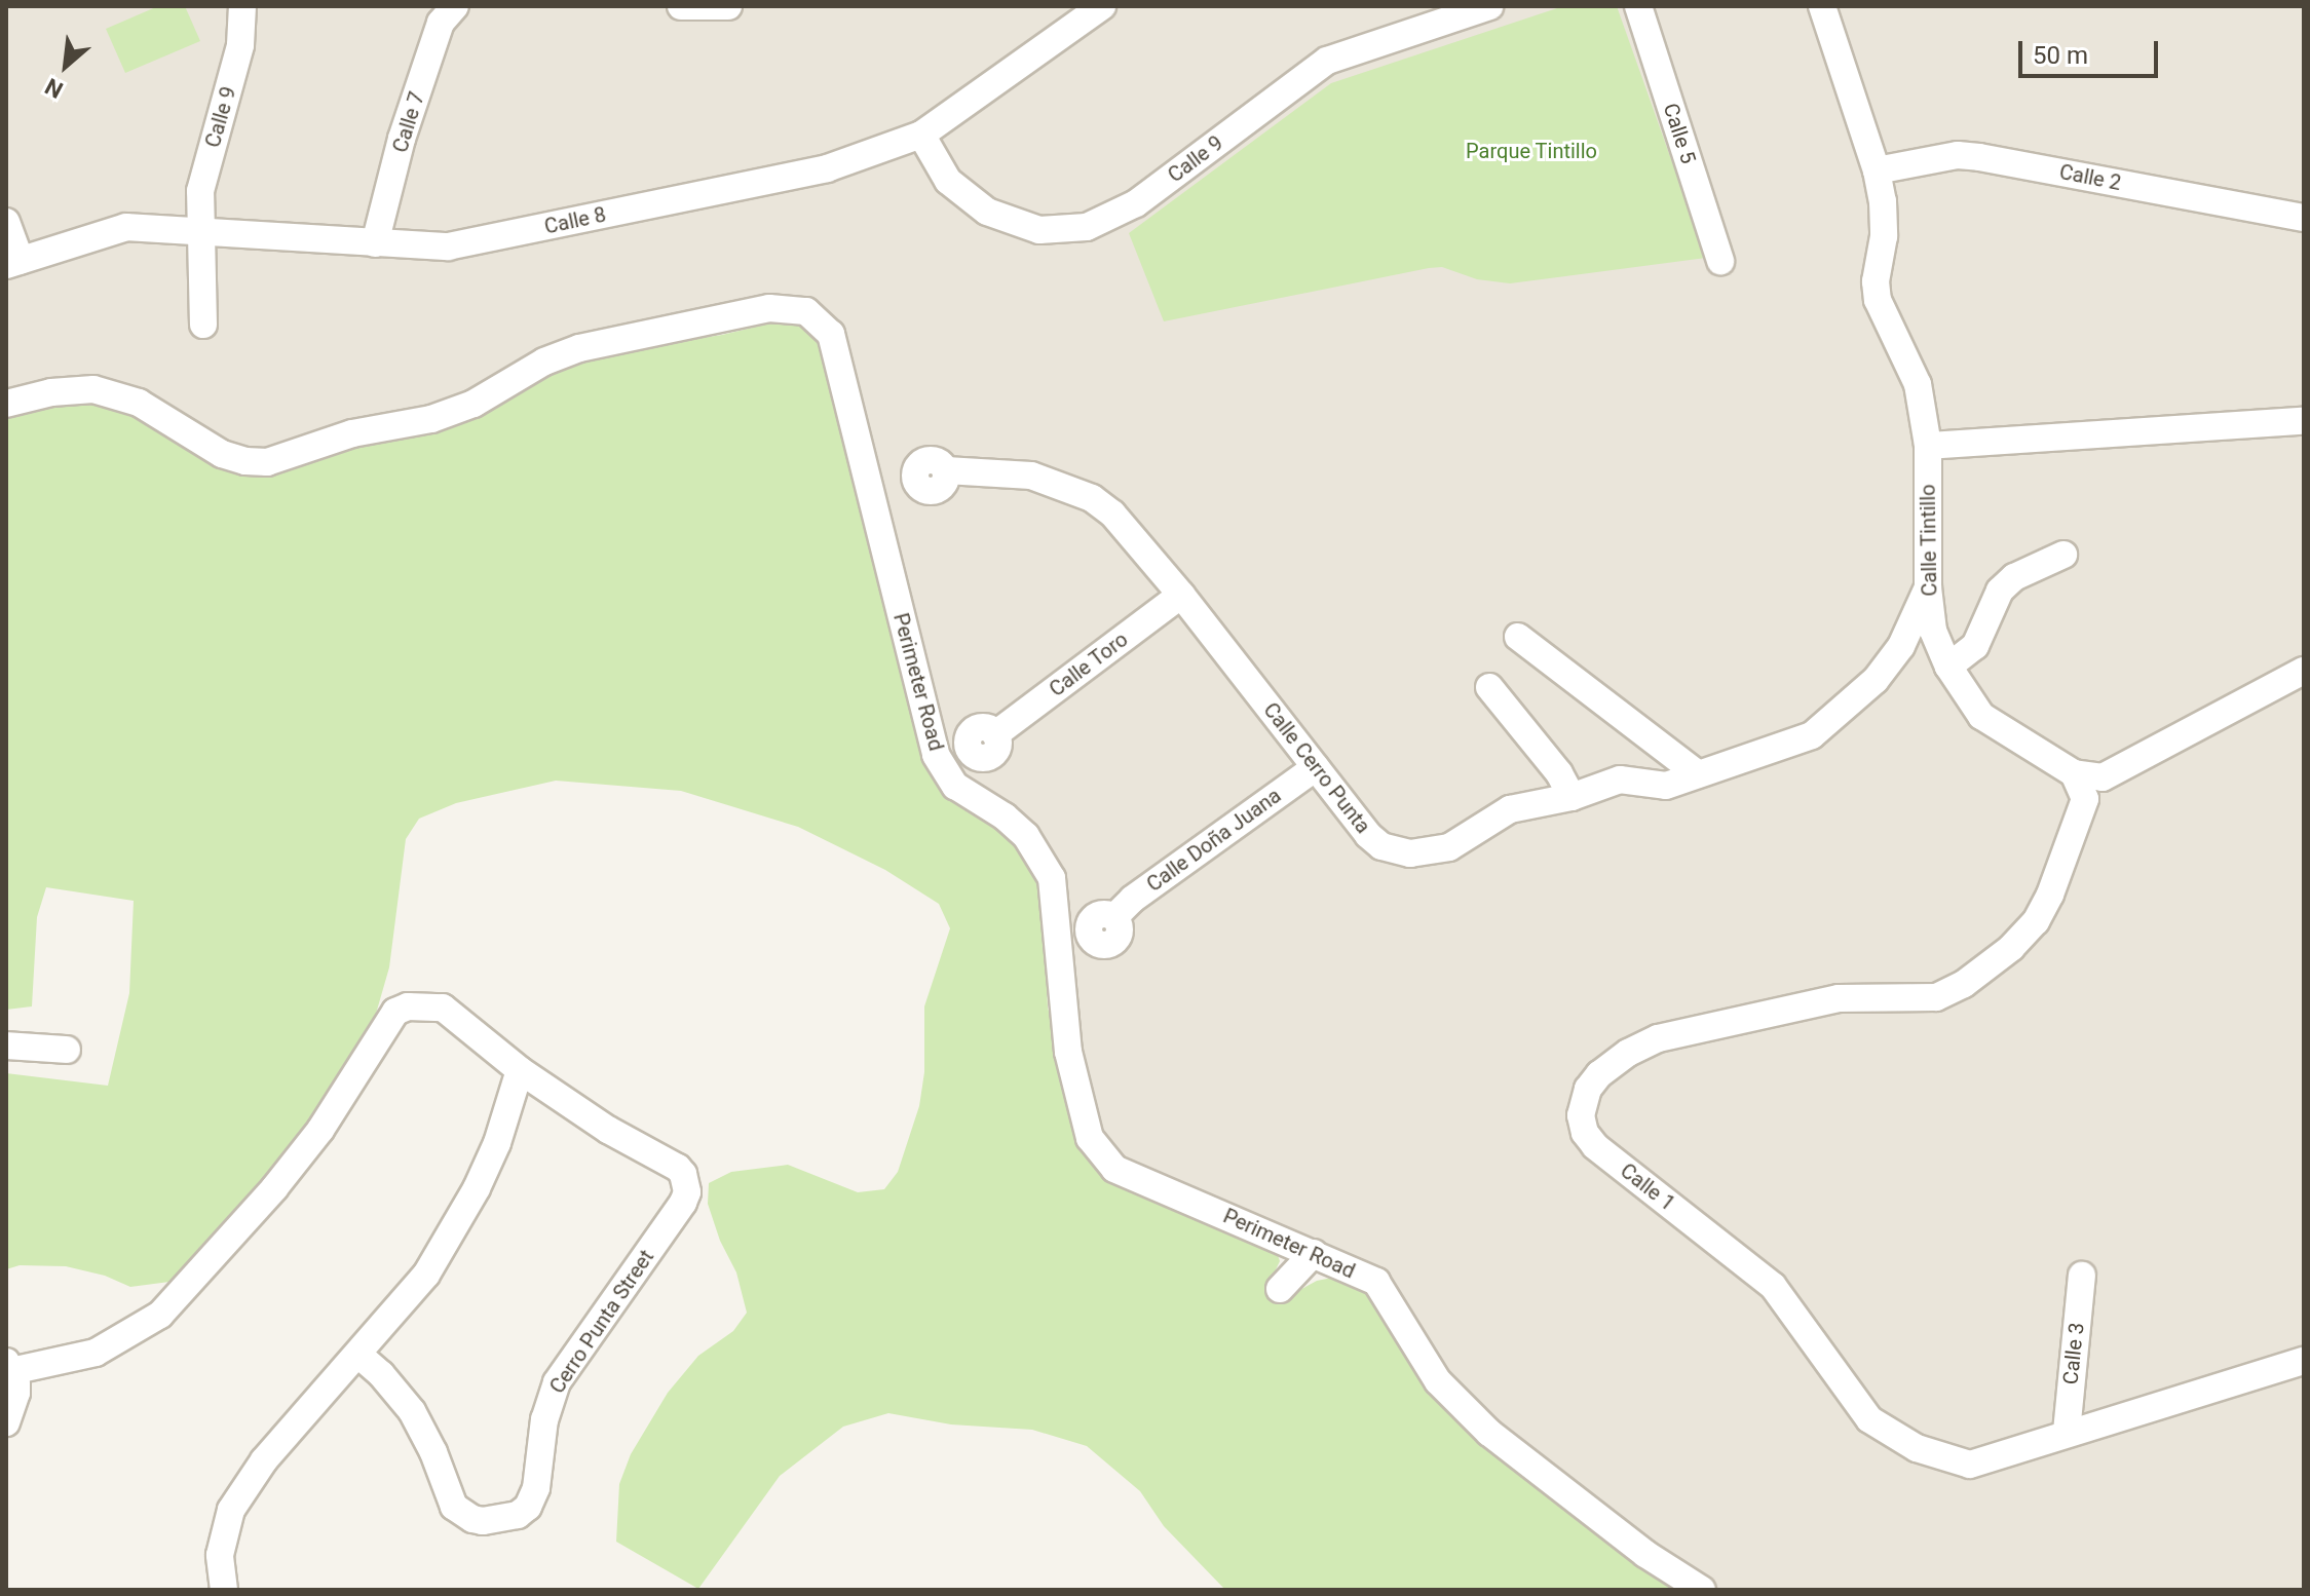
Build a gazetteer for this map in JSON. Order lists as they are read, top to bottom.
{
  "streets": {
    "street": [
      "Calle 9",
      "Calle 7",
      "Calle 5",
      "Calle 2",
      "Calle 8",
      "Calle Tintillo",
      "Calle Toro",
      "Perimeter Road",
      "Calle Cerro Punta",
      "Calle Doña Juana",
      "Calle 1",
      "Cerro Punta Street",
      "Calle 3"
    ]
  },
  "crossings": [
    ["Calle 9", "Calle 8"],
    ["Calle 7", "Calle 8"],
    ["Calle 2", "Calle Tintillo"],
    ["Calle Tintillo", "Calle Cerro Punta"],
    ["Calle Tintillo", "Calle 1"],
    ["Calle Toro", "Calle Cerro Punta"],
    ["Calle Cerro Punta", "Calle Doña Juana"],
    ["Calle 1", "Calle 3"]
  ],
  "parks": ["Parque Tintillo"],
  "scale_bar": "50 m",
  "north": "bottom left"
}
